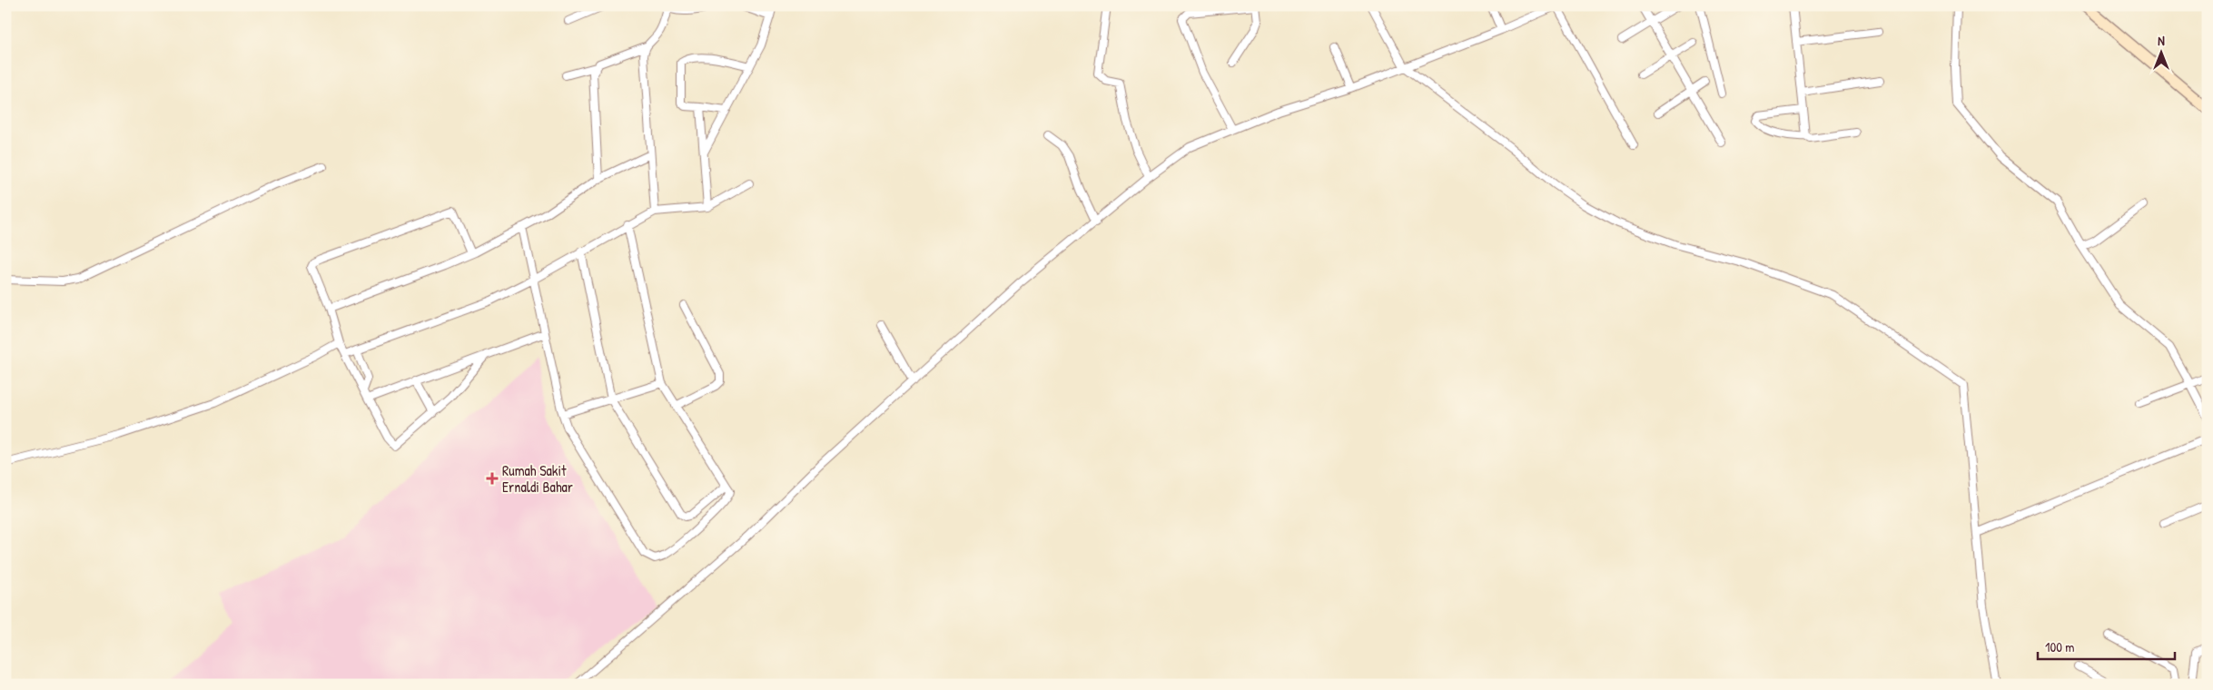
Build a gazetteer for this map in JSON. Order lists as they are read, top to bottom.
{
  "places": {
    "health": ["Rumah Sakit Ernaldi Bahar"]
  },
  "scale_bar": "100 m",
  "north": "top"
}
